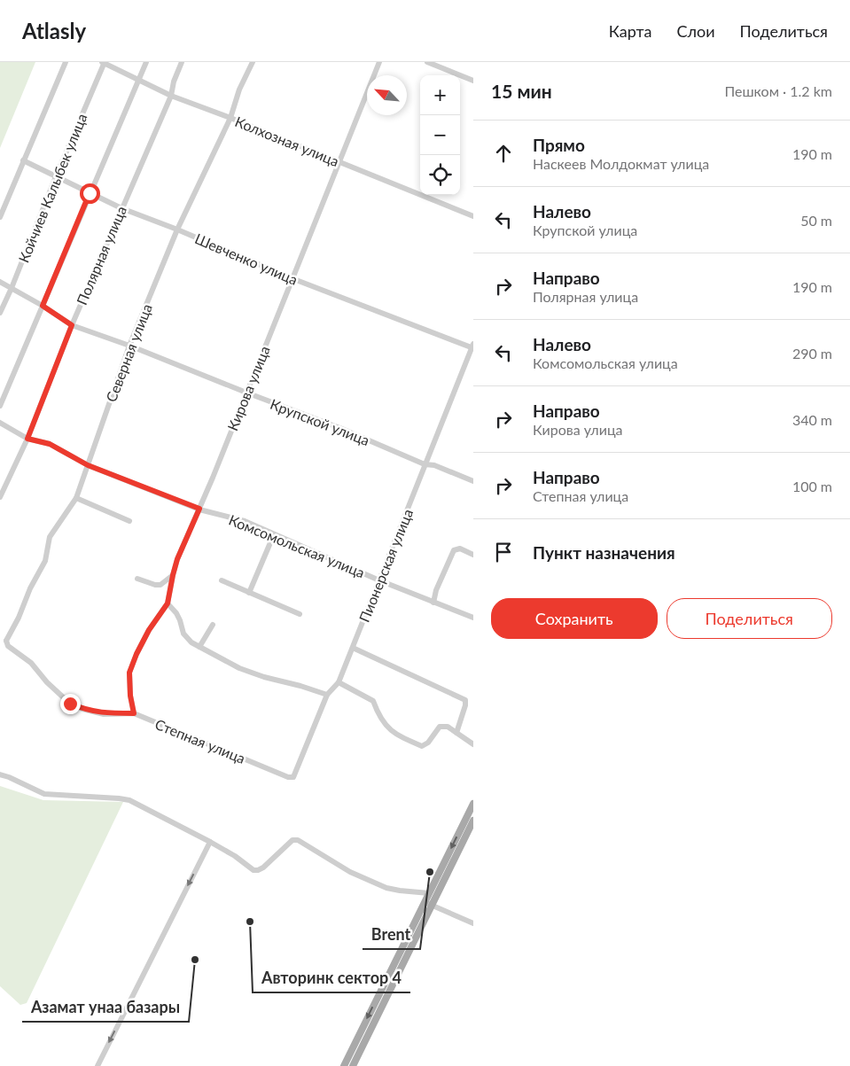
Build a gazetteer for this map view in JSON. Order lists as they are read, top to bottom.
{
  "streets": {
    "street": [
      "Колхозная улица",
      "Койчиев Калыбек улица",
      "Полярная улица",
      "Шевченко улица",
      "Северная улица",
      "Кирова улица",
      "Крупской улица",
      "Комсомольская улица",
      "Пионерская улица",
      "Степная улица"
    ]
  },
  "crossings": [
    ["Колхозная улица", "Койчиев Калыбек улица"],
    ["Колхозная улица", "Полярная улица"],
    ["Колхозная улица", "Северная улица"],
    ["Колхозная улица", "Кирова улица"],
    ["Койчиев Калыбек улица", "Шевченко улица"],
    ["Койчиев Калыбек улица", "Крупской улица"],
    ["Полярная улица", "Шевченко улица"],
    ["Полярная улица", "Крупской улица"],
    ["Полярная улица", "Комсомольская улица"],
    ["Шевченко улица", "Северная улица"],
    ["Шевченко улица", "Кирова улица"],
    ["Шевченко улица", "Пионерская улица"],
    ["Северная улица", "Крупской улица"],
    ["Северная улица", "Комсомольская улица"],
    ["Северная улица", "Степная улица"],
    ["Кирова улица", "Крупской улица"],
    ["Кирова улица", "Комсомольская улица"],
    ["Кирова улица", "Степная улица"],
    ["Крупской улица", "Пионерская улица"],
    ["Комсомольская улица", "Пионерская улица"],
    ["Пионерская улица", "Степная улица"]
  ],
  "places": ["Brent", "Авторинк сектор 4", "Азамат унаа базары"],
  "north": "top left",
  "page": {
    "header": "Atlasly",
    "nav": ["Карта", "Слои", "Поделиться"],
    "heading": ["15 мин", "Пешком · 1.2 km"],
    "map_buttons": ["+", "−"],
    "list": [
      ["Прямо", "Наскеев Молдокмат улица", "190 m"],
      ["Налево", "Крупской улица", "50 m"],
      ["Направо", "Полярная улица", "190 m"],
      ["Налево", "Комсомольская улица", "290 m"],
      ["Направо", "Кирова улица", "340 m"],
      ["Направо", "Степная улица", "100 m"],
      "Пункт назначения"
    ],
    "buttons": ["Сохранить", "Поделиться"]
  }
}
